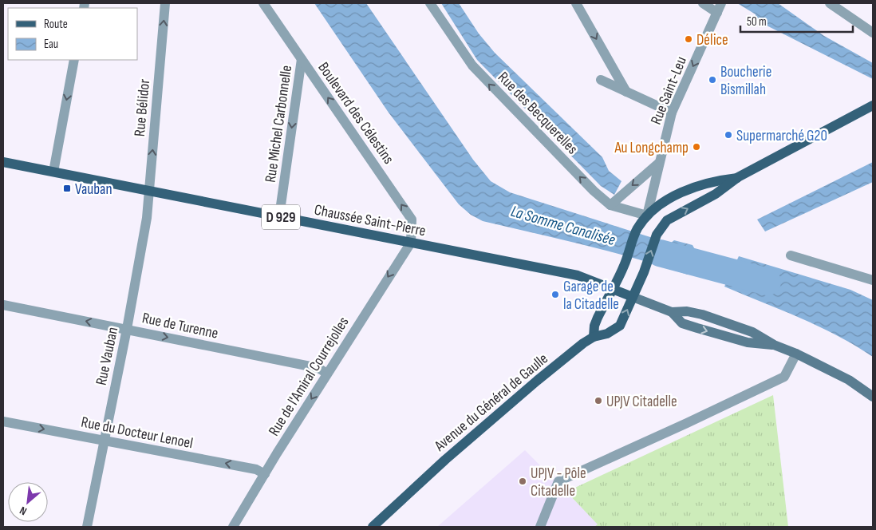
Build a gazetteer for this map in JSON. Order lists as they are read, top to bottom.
{
  "streets": {
    "main road": ["D 929", "Chaussée Saint-Pierre", "Avenue du Général de Gaulle"],
    "street": [
      "Rue Saint-Leu",
      "Rue Bélidor",
      "Boulevard des Célestins",
      "Rue des Becquerelles",
      "Rue Michel Carbonnelle",
      "Rue de Turenne",
      "Rue Vauban",
      "Rue de l'Amiral Courrejolles",
      "Rue du Docteur Lenoel"
    ]
  },
  "crossings": [
    ["Rue Saint-Leu", "Rue des Becquerelles"],
    ["Rue Bélidor", "Chaussée Saint-Pierre"],
    ["Rue Bélidor", "Rue Vauban"],
    ["Boulevard des Célestins", "Rue Michel Carbonnelle"],
    ["Boulevard des Célestins", "Chaussée Saint-Pierre"],
    ["Boulevard des Célestins", "Rue de l'Amiral Courrejolles"],
    ["Rue Michel Carbonnelle", "Chaussée Saint-Pierre"],
    ["D 929", "Chaussée Saint-Pierre"],
    ["D 929", "Avenue du Général de Gaulle"],
    ["Chaussée Saint-Pierre", "Rue Vauban"],
    ["Chaussée Saint-Pierre", "Rue de l'Amiral Courrejolles"],
    ["Rue de Turenne", "Rue Vauban"],
    ["Rue de Turenne", "Rue de l'Amiral Courrejolles"],
    ["Rue Vauban", "Rue du Docteur Lenoel"],
    ["Rue de l'Amiral Courrejolles", "Rue du Docteur Lenoel"]
  ],
  "one_way": [
    "Rue Saint-Leu",
    "Rue Bélidor",
    "Boulevard des Célestins",
    "Rue des Becquerelles",
    "Rue Michel Carbonnelle",
    "Rue de l'Amiral Courrejolles"
  ],
  "water": ["La Somme Canalisée"],
  "places": {
    "other": [
      "Délice",
      "Boucherie Bismillah",
      "Supermarché G20",
      "Au Longchamp",
      "Garage de la Citadelle",
      "UPJV Citadelle",
      "UPJV - Pôle Citadelle"
    ],
    "transit": ["Vauban"]
  },
  "legend": ["Route", "Eau"],
  "scale_bar": "50 m",
  "north": "bottom left"
}
